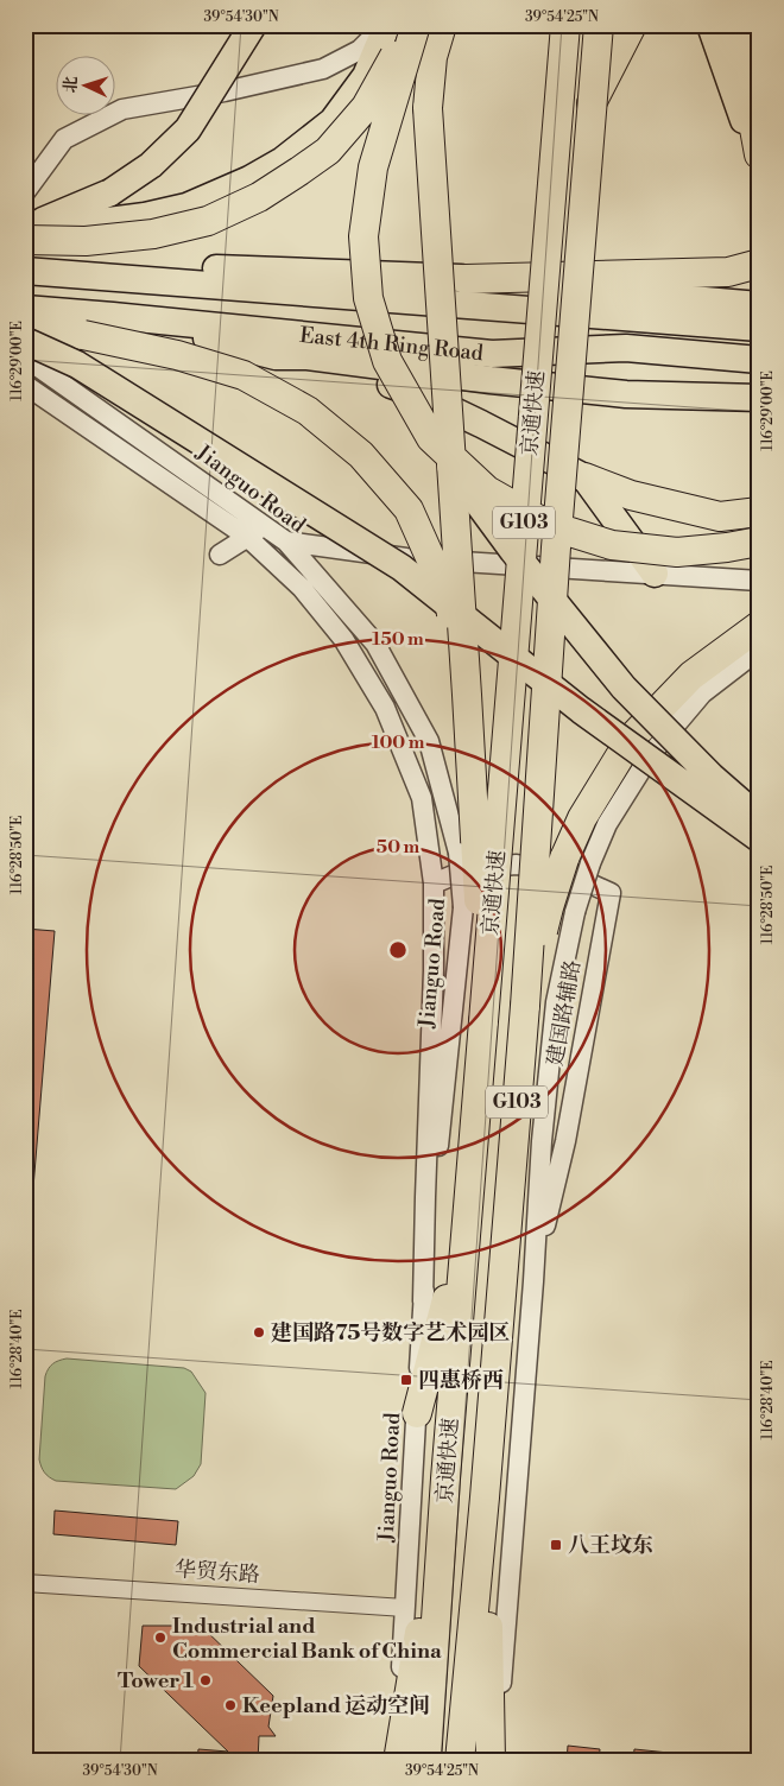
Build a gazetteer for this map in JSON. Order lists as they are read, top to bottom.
{
  "streets": {
    "highway": ["East 4th Ring Road", "京通快速", "G103"],
    "street": ["Jianguo Road", "建国路辅路", "华贸东路"]
  },
  "crossings": [
    ["Jianguo Road", "华贸东路"]
  ],
  "places": {
    "other": [
      "建国路75号数字艺术园区",
      "Industrial and Commercial Bank of China",
      "Tower 1",
      "Keepland 运动空间"
    ],
    "transit": ["四惠桥西", "八王坟东"]
  },
  "north": "left",
  "coordinates": [
    "39°54'30\"N",
    "39°54'25\"N",
    "116°29'00\"E",
    "116°28'50\"E",
    "116°28'40\"E"
  ],
  "rings": ["150 m", "100 m", "50 m"]
}
